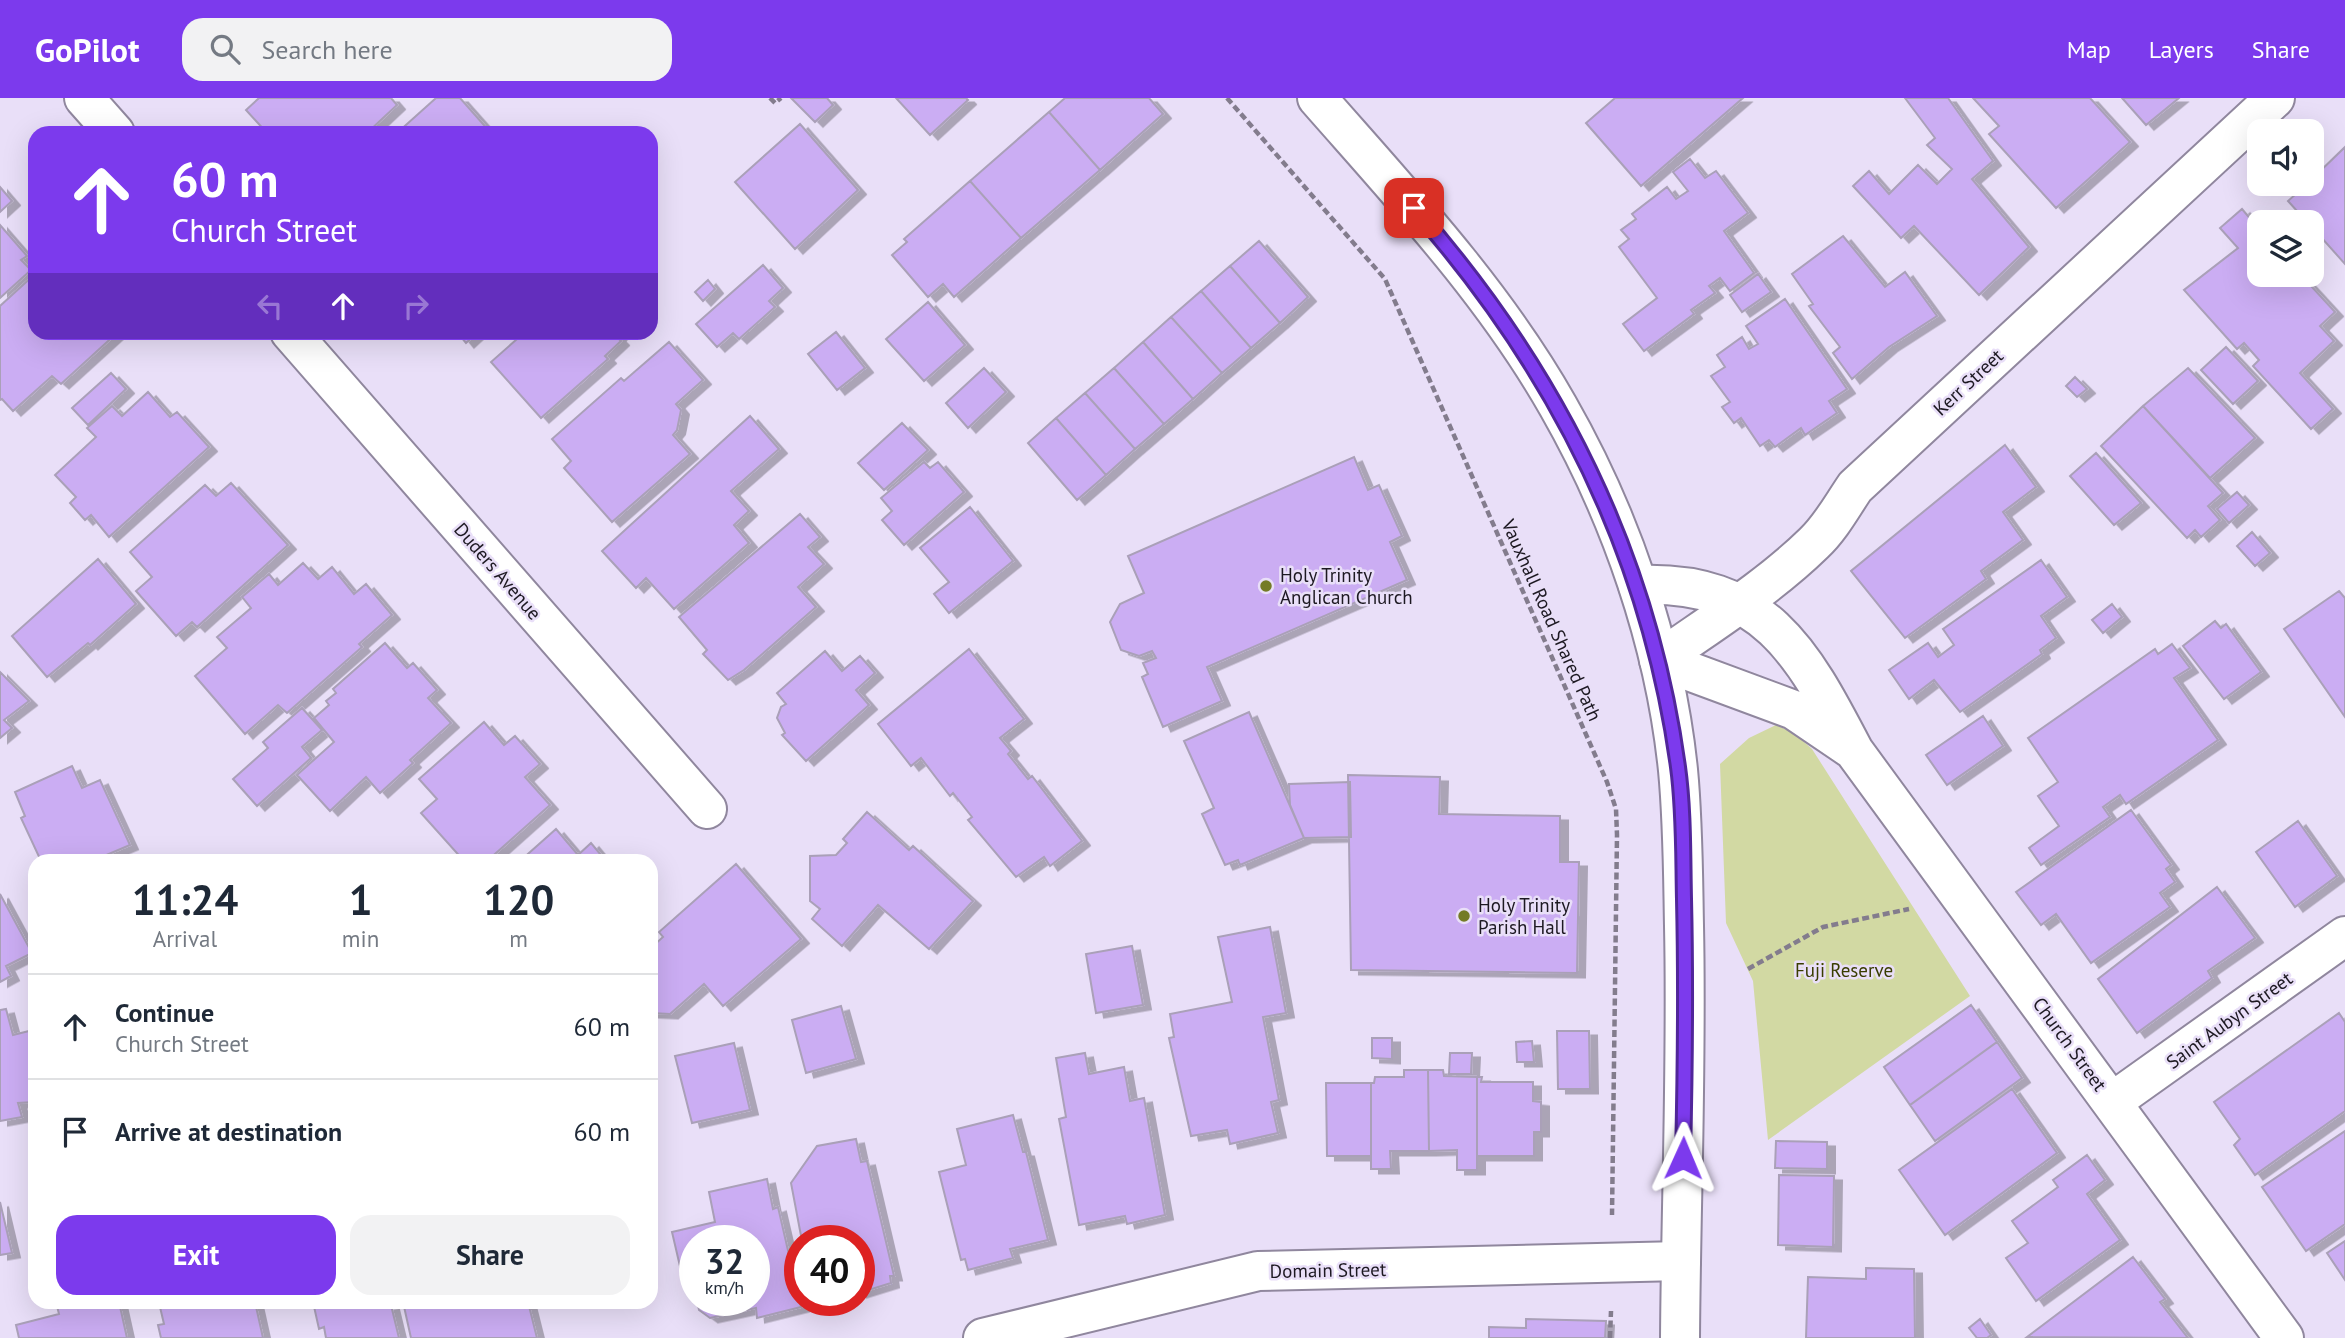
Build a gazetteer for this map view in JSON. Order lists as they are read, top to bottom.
{
  "streets": {
    "street": [
      "Kerr Street",
      "Duders Avenue",
      "Saint Aubyn Street",
      "Church Street",
      "Domain Street"
    ],
    "path": ["Vauxhall Road Shared Path"]
  },
  "crossings": [
    ["Kerr Street", "Church Street"],
    ["Saint Aubyn Street", "Church Street"]
  ],
  "parks": ["Fuji Reserve"],
  "places": ["Holy Trinity Anglican Church", "Holy Trinity Parish Hall"],
  "page": {
    "header": "GoPilot",
    "search": "Search here",
    "nav": ["Map", "Layers", "Share"],
    "turn": ["60 m", "Church Street"],
    "eta": [
      "11:24",
      "Arrival",
      "1",
      "min",
      "120",
      "m"
    ],
    "list": [
      {
        "name": "Continue",
        "note": "Church Street",
        "value": "60 m"
      },
      {
        "name": "Arrive at destination",
        "value": "60 m"
      }
    ],
    "buttons": ["Exit", "Share"],
    "speed": "32 km/h",
    "limit": "40"
  }
}
